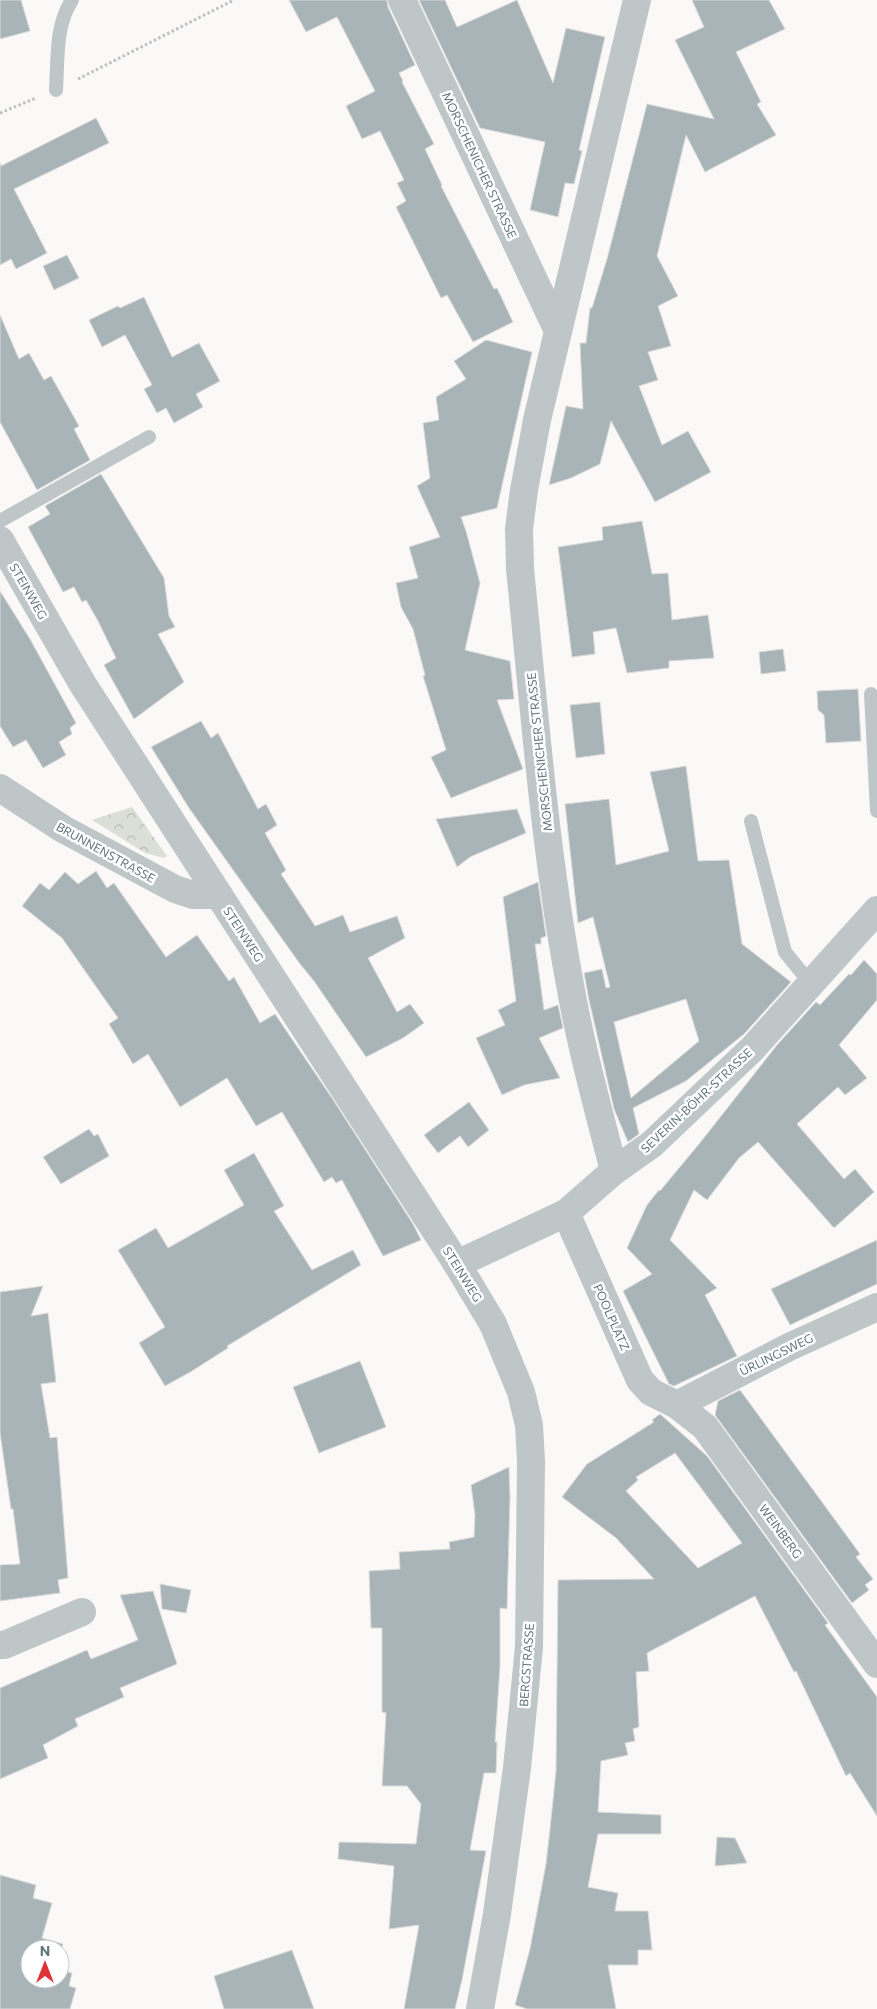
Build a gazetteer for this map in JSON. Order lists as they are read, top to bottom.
{
  "streets": {
    "street": [
      "MORSCHENICHER STRASSE",
      "STEINWEG",
      "BRUNNENSTRASSE",
      "SEVERIN-BÖHR-STRASSE",
      "POOLPLATZ",
      "ÜRLINGSWEG",
      "WEINBERG",
      "BERGSTRASSE"
    ]
  },
  "crossings": [
    ["MORSCHENICHER STRASSE", "SEVERIN-BÖHR-STRASSE"],
    ["STEINWEG", "BRUNNENSTRASSE"],
    ["STEINWEG", "SEVERIN-BÖHR-STRASSE"],
    ["STEINWEG", "BERGSTRASSE"],
    ["SEVERIN-BÖHR-STRASSE", "POOLPLATZ"],
    ["POOLPLATZ", "ÜRLINGSWEG"],
    ["POOLPLATZ", "WEINBERG"],
    ["ÜRLINGSWEG", "WEINBERG"]
  ],
  "north": "top"
}
